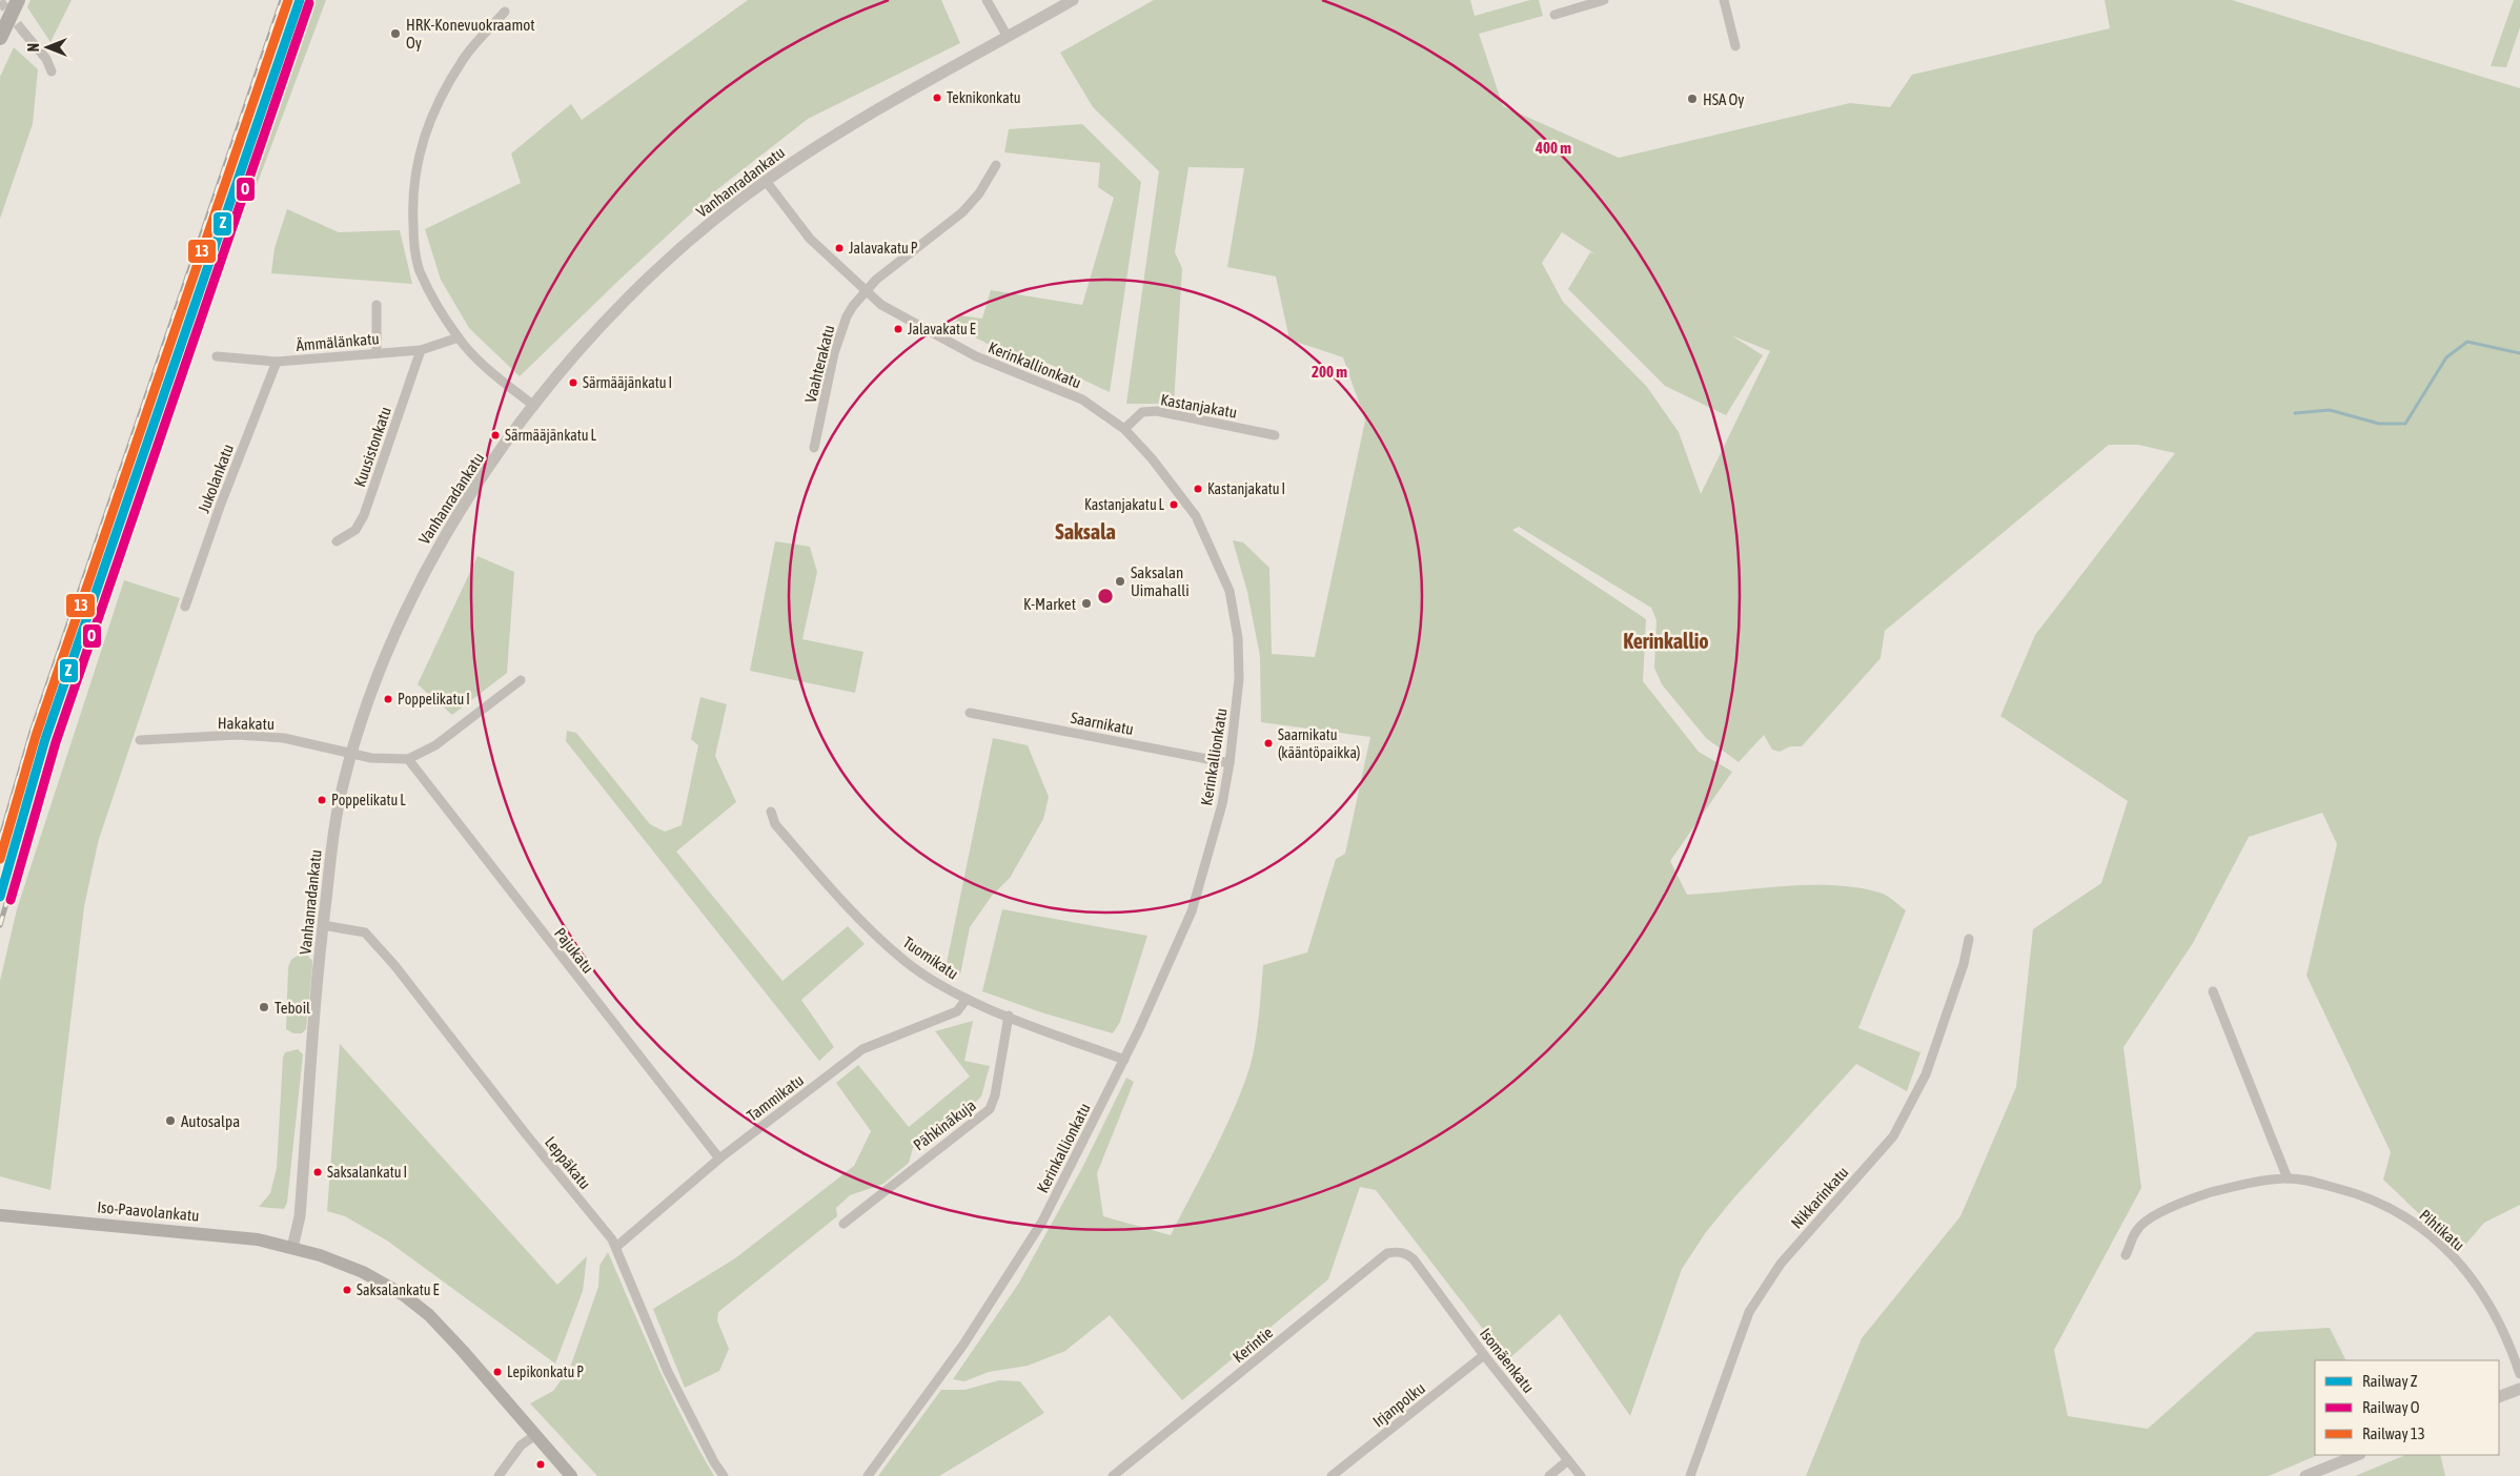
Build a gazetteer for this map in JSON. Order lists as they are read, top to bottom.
{
  "streets": {
    "main road": ["Iso-Paavolankatu"],
    "street": [
      "Vanhanradankatu",
      "Ämmälänkatu",
      "Vaahterakatu",
      "Kerinkallionkatu",
      "Kastanjakatu",
      "Kuusistonkatu",
      "Jukolankatu",
      "Hakakatu",
      "Saarnikatu",
      "Pajukatu",
      "Tuomikatu",
      "Tammikatu",
      "Pähkinäkuja",
      "Leppäkatu",
      "Nikkarinkatu",
      "Pihtikatu",
      "Kerintie",
      "Isomäenkatu",
      "Irjanpolku"
    ]
  },
  "crossings": [
    ["Vanhanradankatu", "Kerinkallionkatu"],
    ["Vanhanradankatu", "Hakakatu"],
    ["Vanhanradankatu", "Leppäkatu"],
    ["Vanhanradankatu", "Iso-Paavolankatu"],
    ["Ämmälänkatu", "Kuusistonkatu"],
    ["Ämmälänkatu", "Jukolankatu"],
    ["Vaahterakatu", "Kerinkallionkatu"],
    ["Kerinkallionkatu", "Kastanjakatu"],
    ["Kerinkallionkatu", "Saarnikatu"],
    ["Kerinkallionkatu", "Tuomikatu"],
    ["Hakakatu", "Pajukatu"],
    ["Pajukatu", "Tammikatu"],
    ["Tuomikatu", "Tammikatu"],
    ["Tuomikatu", "Pähkinäkuja"],
    ["Tammikatu", "Leppäkatu"],
    ["Kerintie", "Isomäenkatu"],
    ["Isomäenkatu", "Irjanpolku"]
  ],
  "districts": ["Saksala", "Kerinkallio"],
  "places": [
    "HRK-Konevuokraamot Oy",
    "Teknikonkatu",
    "HSA Oy",
    "Jalavakatu P",
    "Jalavakatu E",
    "Särmääjänkatu I",
    "Särmääjänkatu L",
    "Kastanjakatu I",
    "Kastanjakatu L",
    "Saksalan Uimahalli",
    "K-Market",
    "Poppelikatu I",
    "Saarnikatu (kääntöpaikka)",
    "Poppelikatu L",
    "Teboil",
    "Autosalpa",
    "Saksalankatu I",
    "Saksalankatu E",
    "Lepikonkatu P"
  ],
  "lines": ["rail line Z", "rail line 13", "rail line O"],
  "legend": ["Railway Z", "Railway O", "Railway 13"],
  "north": "left",
  "rings": ["400 m", "200 m"]
}
